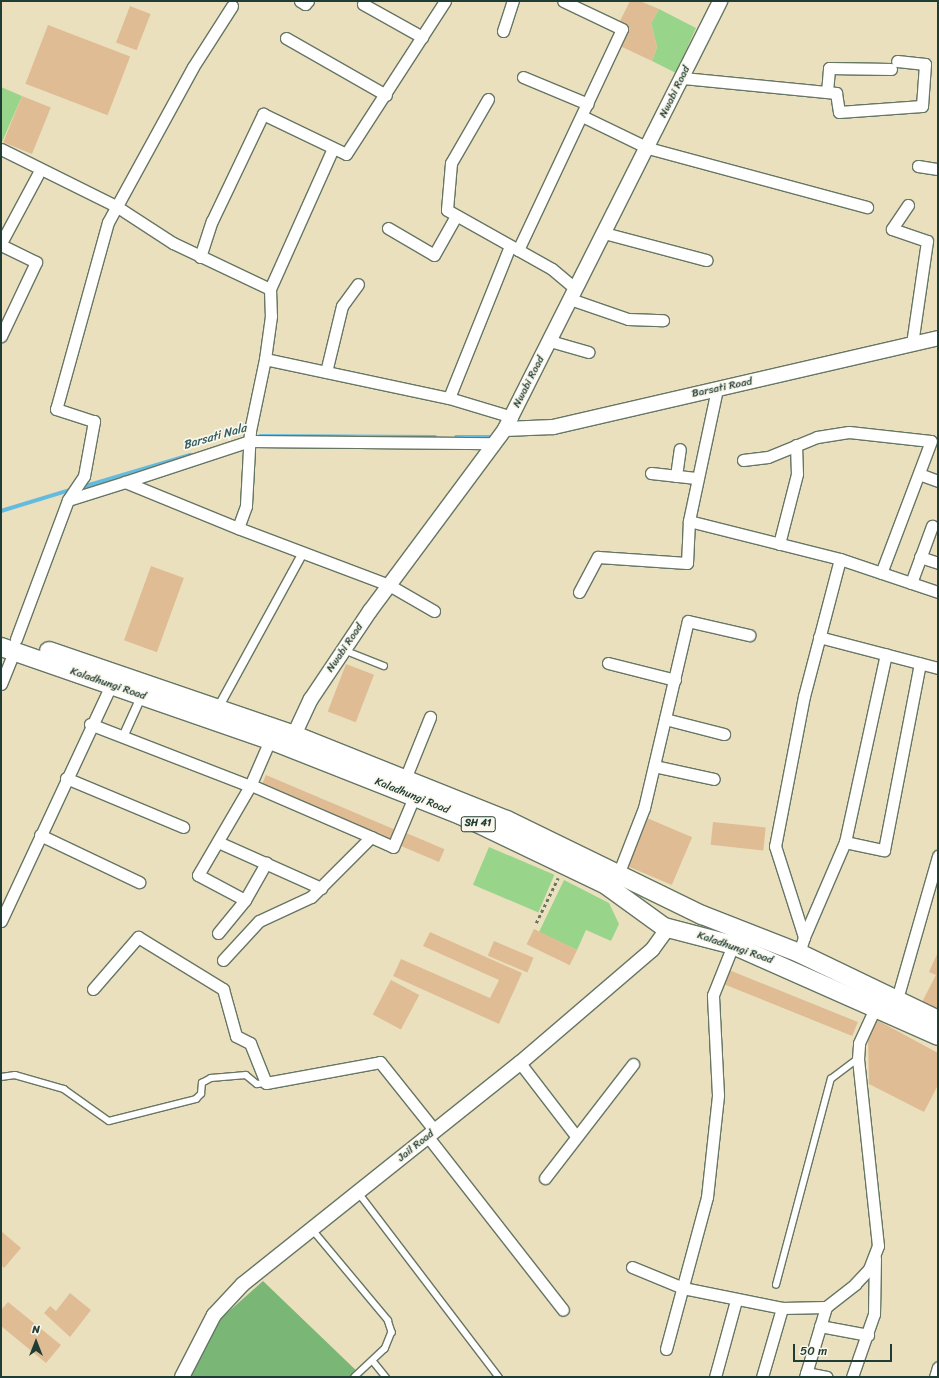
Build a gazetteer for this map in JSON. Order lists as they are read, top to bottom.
{
  "streets": {
    "main road": ["Kaladhungi Road", "SH 41"],
    "street": ["Nwabi Road", "Barsati Road", "Jail Road"]
  },
  "crossings": [
    ["Nwabi Road", "Barsati Road"],
    ["Nwabi Road", "Kaladhungi Road"],
    ["Kaladhungi Road", "Jail Road"]
  ],
  "water": ["Barsati Nala"],
  "scale_bar": "50 m",
  "north": "top"
}
